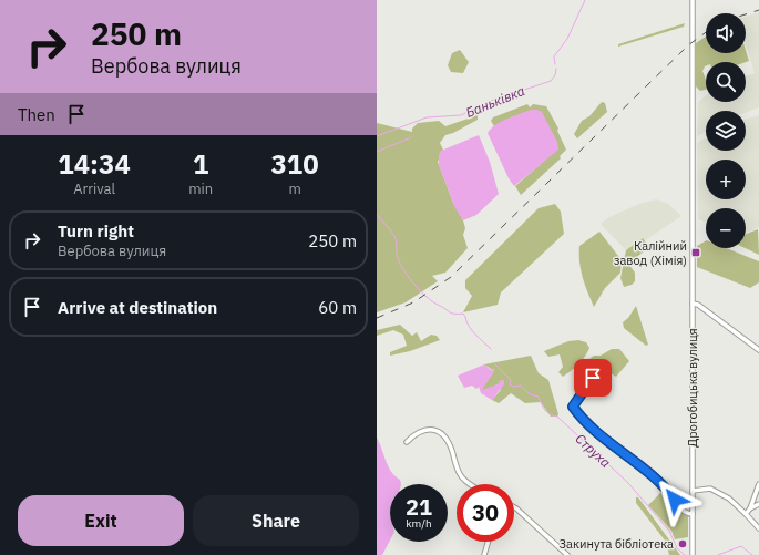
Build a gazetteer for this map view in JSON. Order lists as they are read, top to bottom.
{
  "streets": {
    "street": ["Дрогобицька вулиця"]
  },
  "water": ["Баньківка", "Струха"],
  "places": {
    "transit": ["Калійний завод (Хімія)"],
    "other": ["Закинута бібліотека"]
  },
  "page": {
    "turn": ["250 m", "Вербова вулиця"],
    "map_buttons": ["+", "−"],
    "then": "Then",
    "eta": [
      "14:34",
      "Arrival",
      "1",
      "min",
      "310",
      "m"
    ],
    "list": [
      {
        "name": "Turn right",
        "note": "Вербова вулиця",
        "value": "250 m"
      },
      {
        "name": "Arrive at destination",
        "value": "60 m"
      }
    ],
    "speed": "21 km/h",
    "limit": "30",
    "buttons": ["Exit", "Share"]
  }
}
